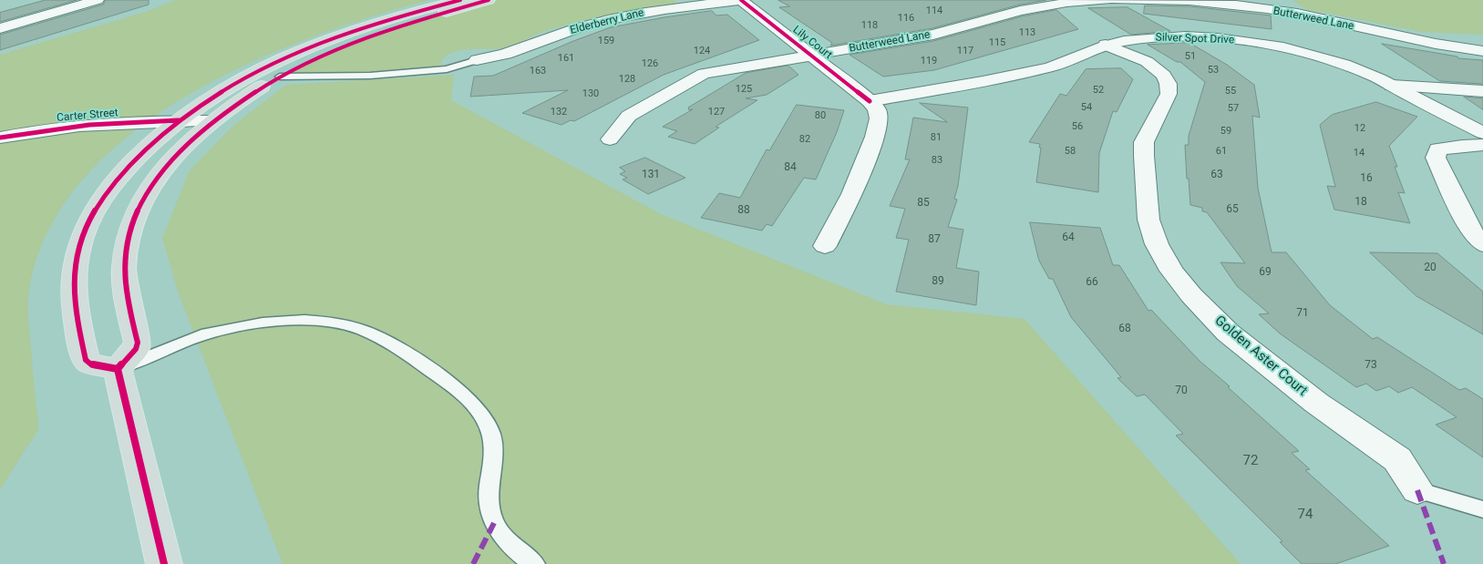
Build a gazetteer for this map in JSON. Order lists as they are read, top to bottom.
{
  "streets": {
    "street": [
      "Butterweed Lane",
      "Elderberry Lane",
      "Silver Spot Drive",
      "Lily Court",
      "Carter Street",
      "Golden Aster Court"
    ]
  },
  "crossings": [
    ["Butterweed Lane", "Lily Court"],
    ["Elderberry Lane", "Lily Court"],
    ["Silver Spot Drive", "Lily Court"],
    ["Silver Spot Drive", "Golden Aster Court"]
  ],
  "house_numbers": [
    "114",
    "116",
    "118",
    "113",
    "159",
    "115",
    "124",
    "117",
    "51",
    "161",
    "119",
    "126",
    "53",
    "163",
    "128",
    "125",
    "52",
    "55",
    "130",
    "54",
    "57",
    "132",
    "127",
    "80",
    "56",
    "12",
    "59",
    "81",
    "82",
    "58",
    "61",
    "14",
    "83",
    "84",
    "131",
    "63",
    "16",
    "18",
    "85",
    "65",
    "88",
    "64",
    "87",
    "20",
    "69",
    "89",
    "66",
    "71",
    "68",
    "73",
    "70",
    "72",
    "74"
  ]
}
